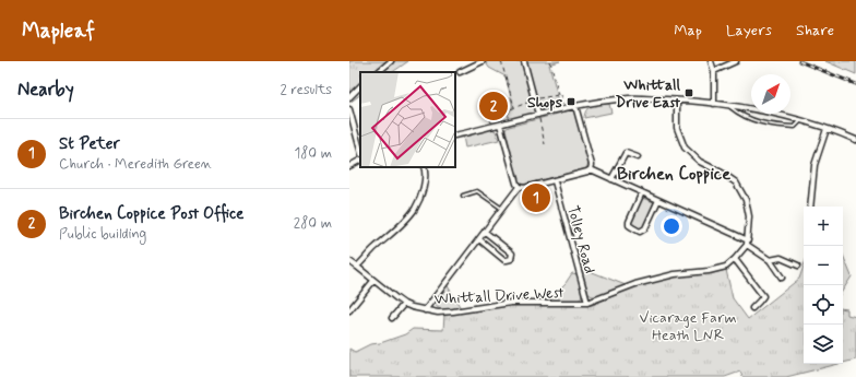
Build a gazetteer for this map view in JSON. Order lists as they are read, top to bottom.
{
  "streets": {
    "street": ["Tolley Road", "Whittall Drive West"]
  },
  "crossings": [
    ["Tolley Road", "Whittall Drive West"]
  ],
  "districts": ["Birchen Coppice"],
  "parks": ["Vicarage Farm Heath LNR"],
  "places": {
    "transit": ["Whittall Drive East", "Shops"]
  },
  "north": "top right",
  "page": {
    "header": "Mapleaf",
    "nav": ["Map", "Layers", "Share"],
    "heading": ["Nearby", "2 results"],
    "pins": ["2", "1"],
    "list": [
      {
        "mark": "1",
        "name": "St Peter",
        "note": "Church · Meredith Green",
        "value": "180 m"
      },
      {
        "mark": "2",
        "name": "Birchen Coppice Post Office",
        "note": "Public building",
        "value": "280 m"
      }
    ],
    "map_buttons": ["+", "−"]
  }
}
